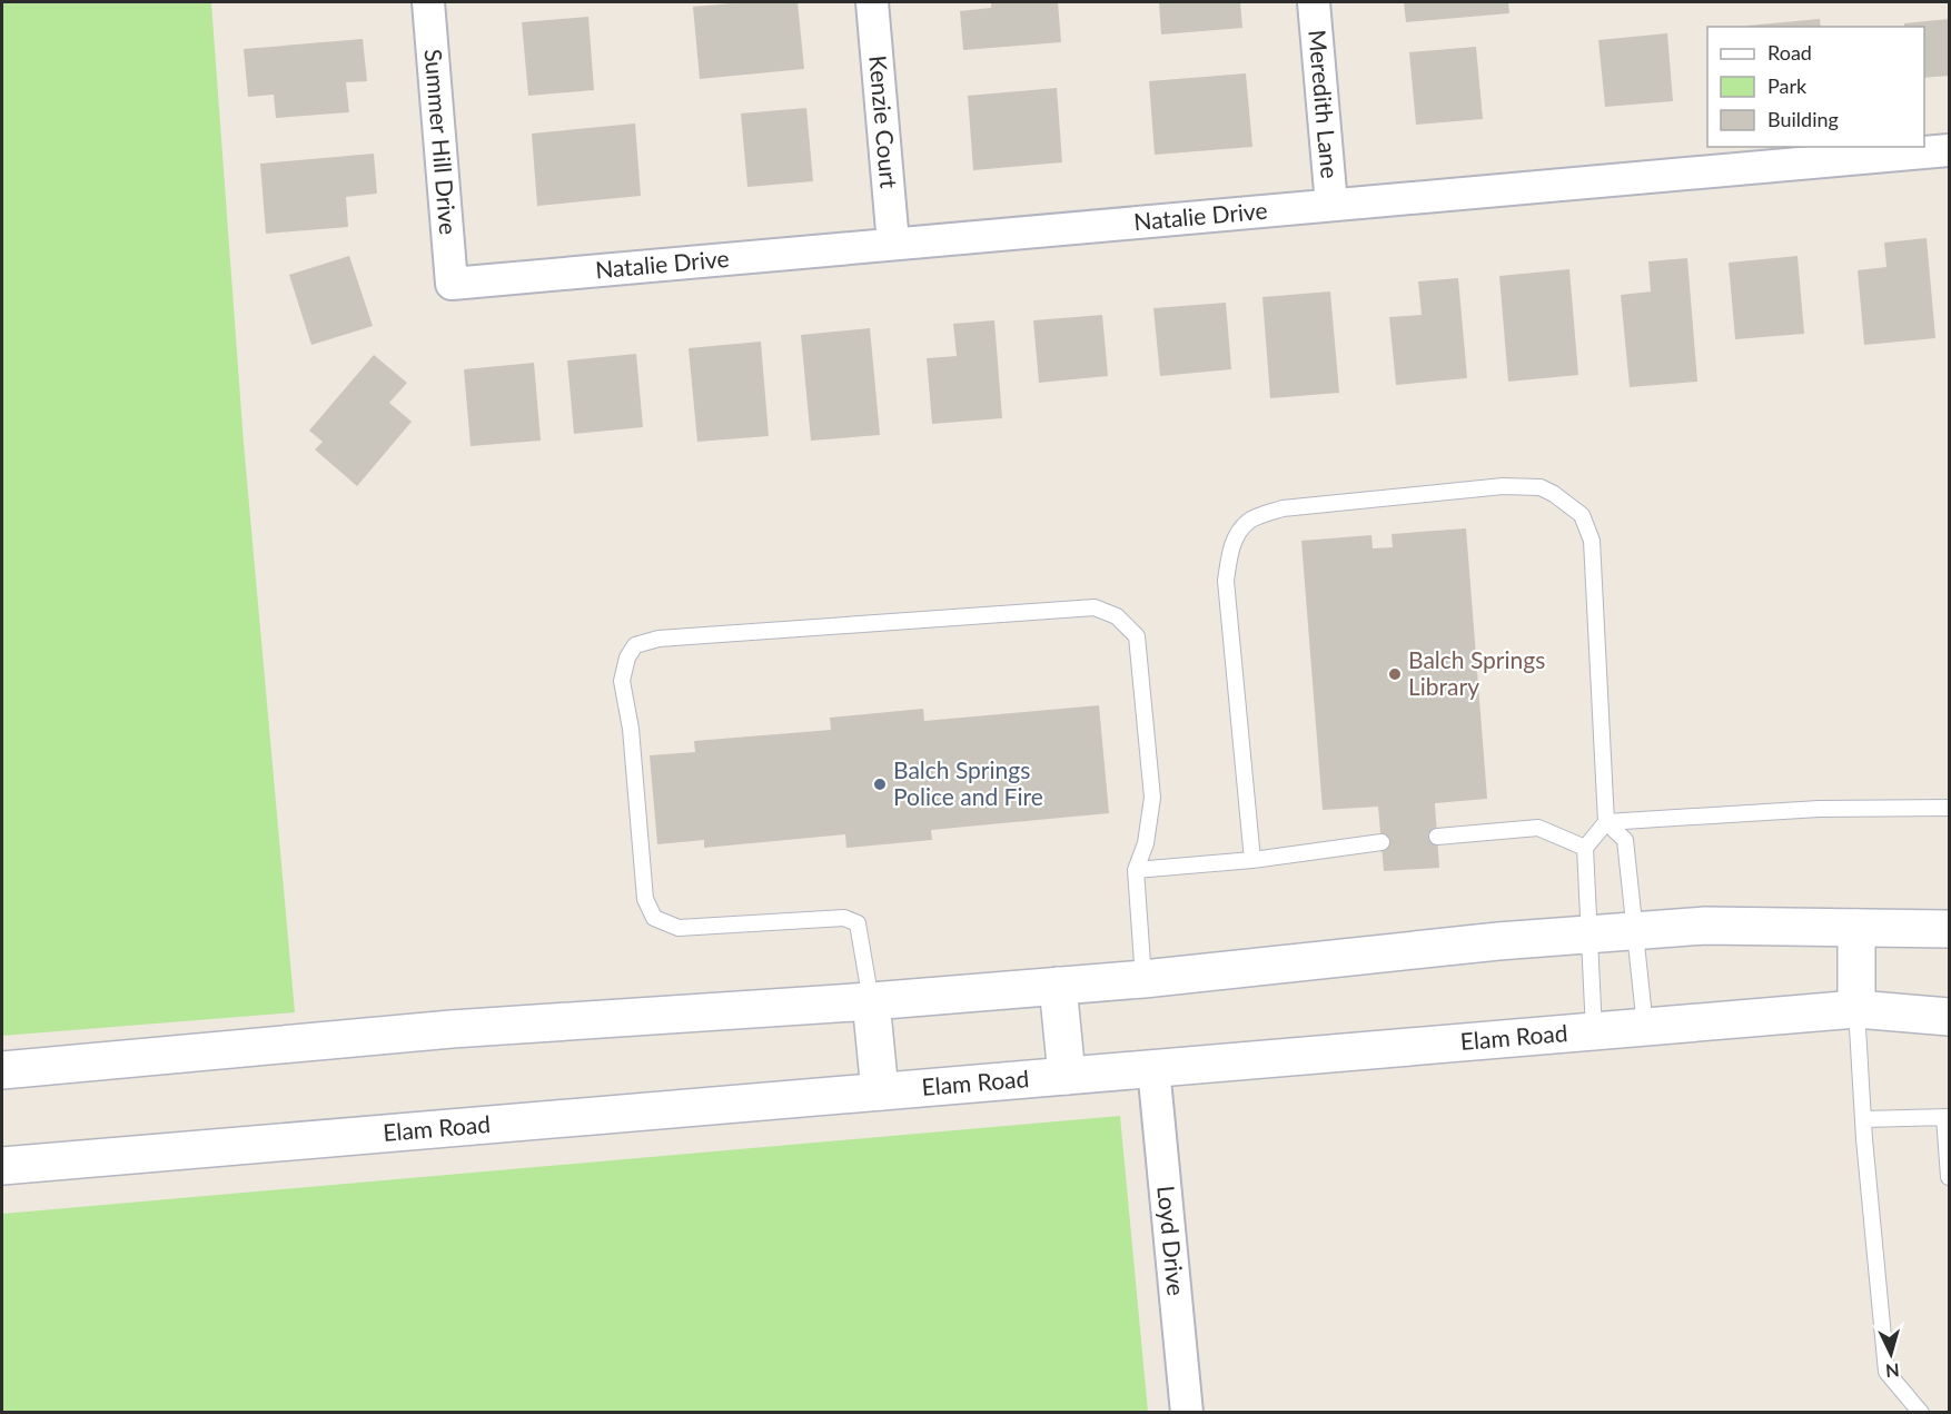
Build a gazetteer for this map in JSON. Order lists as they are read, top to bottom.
{
  "streets": {
    "main road": ["Elam Road"],
    "street": [
      "Meredith Lane",
      "Kenzie Court",
      "Summer Hill Drive",
      "Natalie Drive",
      "Loyd Drive"
    ]
  },
  "crossings": [
    ["Meredith Lane", "Natalie Drive"],
    ["Kenzie Court", "Natalie Drive"],
    ["Summer Hill Drive", "Natalie Drive"],
    ["Elam Road", "Loyd Drive"]
  ],
  "places": ["Balch Springs Library", "Balch Springs Police and Fire"],
  "legend": ["Road", "Park", "Building"],
  "north": "bottom"
}
